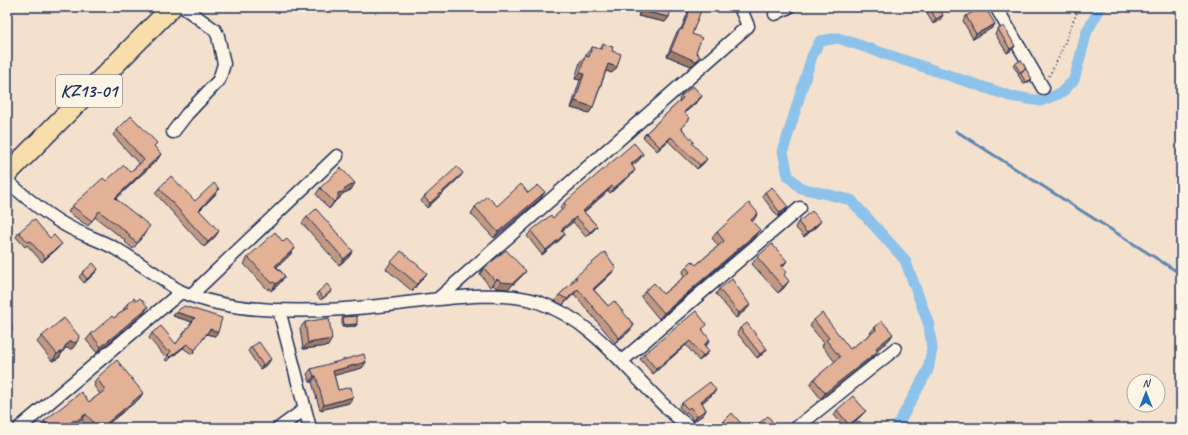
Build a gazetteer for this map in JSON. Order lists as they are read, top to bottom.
{
  "streets": {
    "highway": ["KZ13-01"]
  },
  "north": "top"
}
